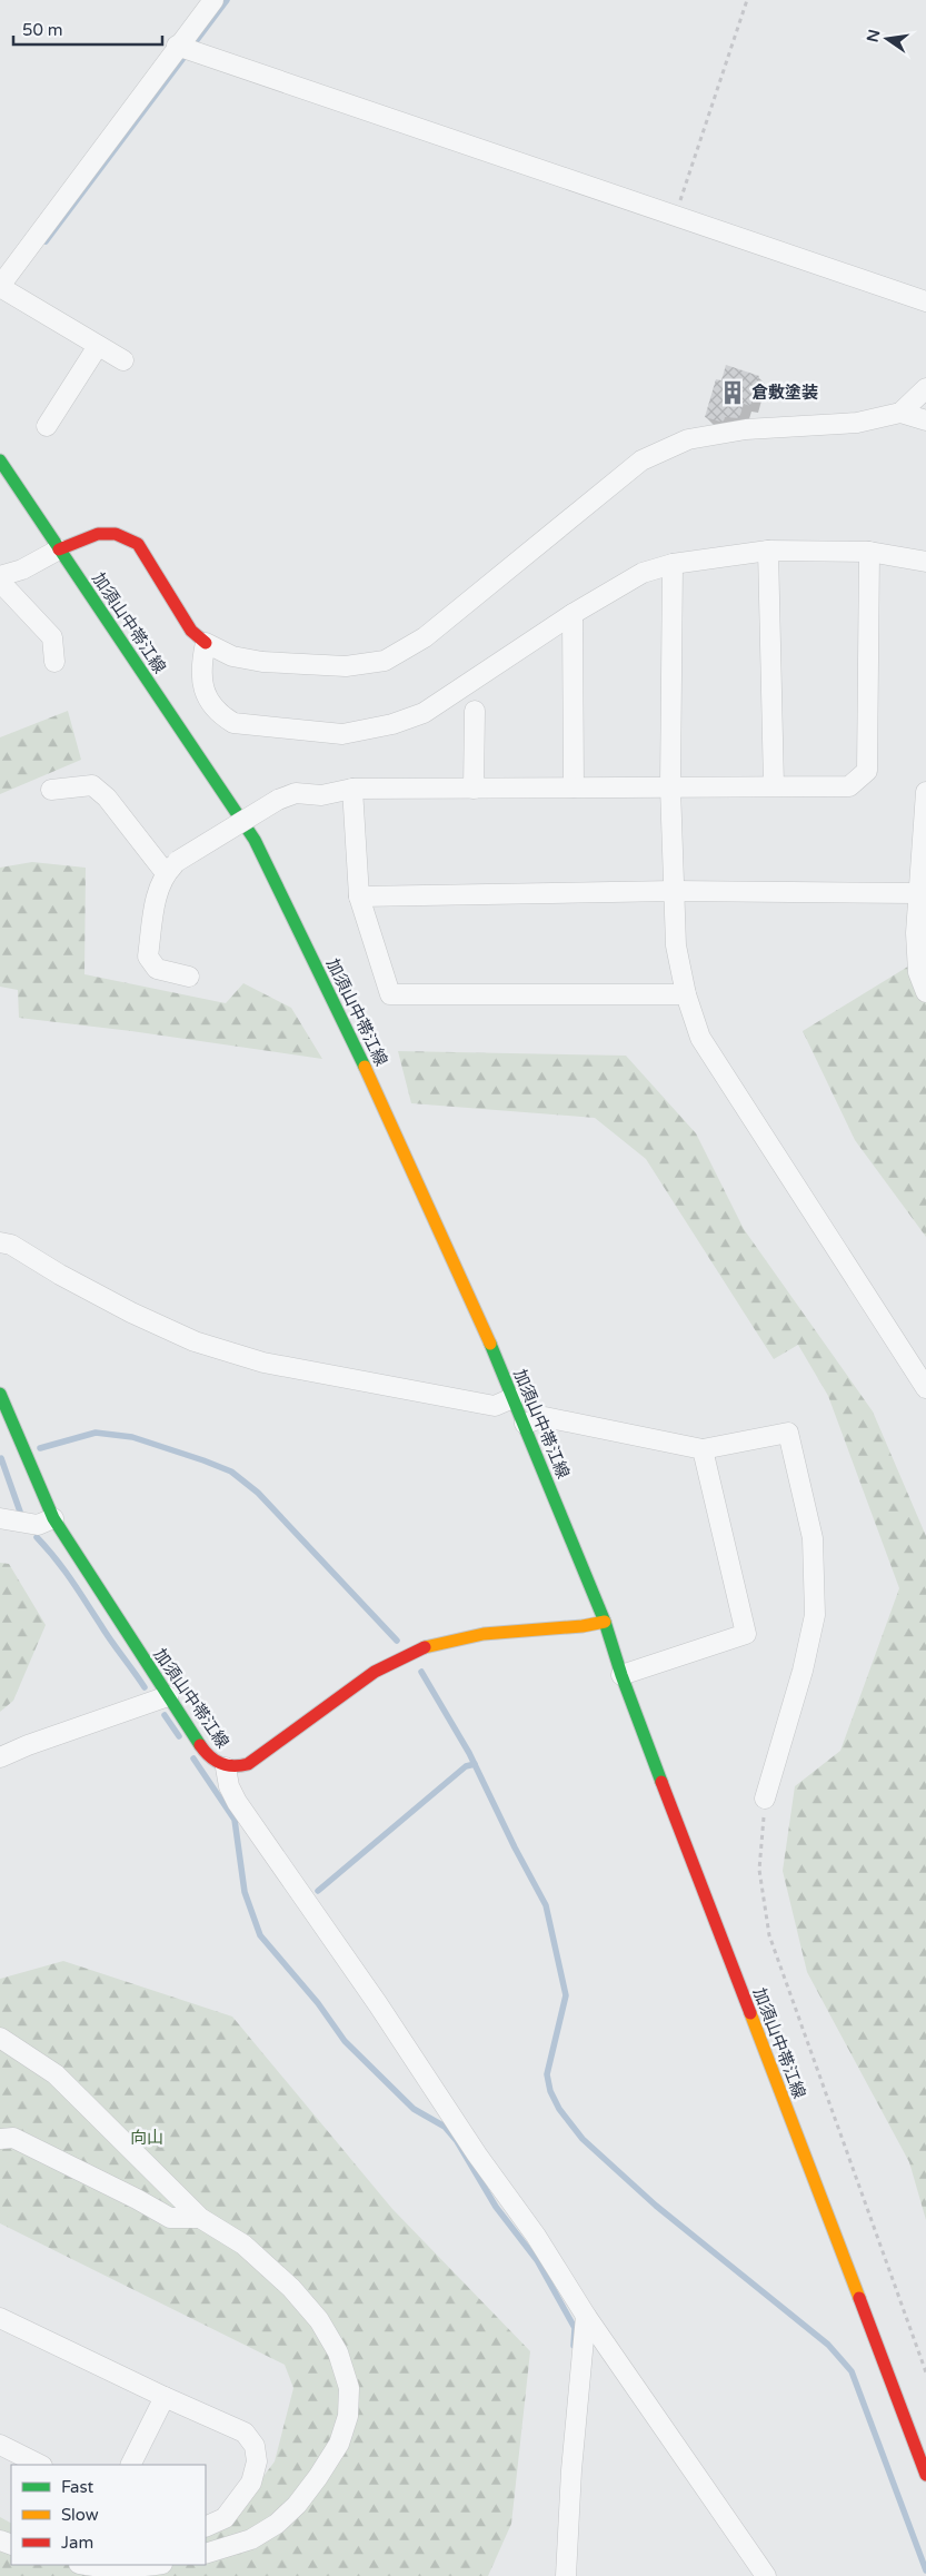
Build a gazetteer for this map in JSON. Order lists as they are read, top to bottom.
{
  "streets": {
    "main road": ["加須山中帯江線"]
  },
  "parks": ["向山"],
  "places": {
    "building": ["倉敷塗装"]
  },
  "legend": ["Fast", "Slow", "Jam"],
  "scale_bar": "50 m",
  "north": "left"
}
